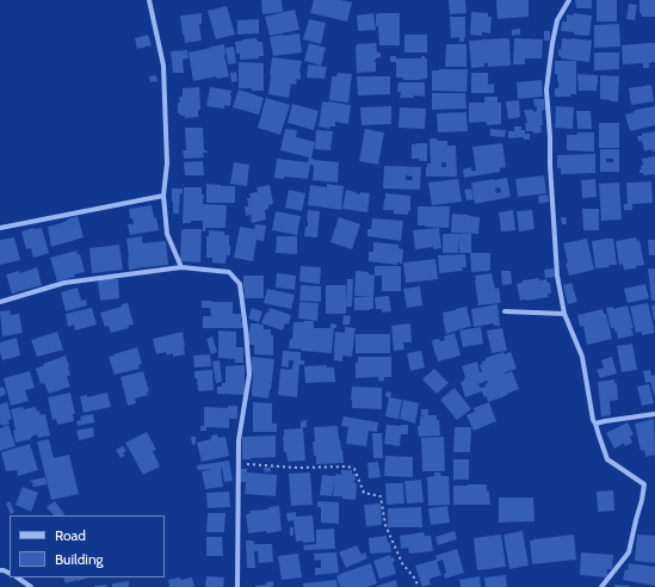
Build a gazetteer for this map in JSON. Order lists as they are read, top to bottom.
{
  "legend": ["Road", "Building"]
}
